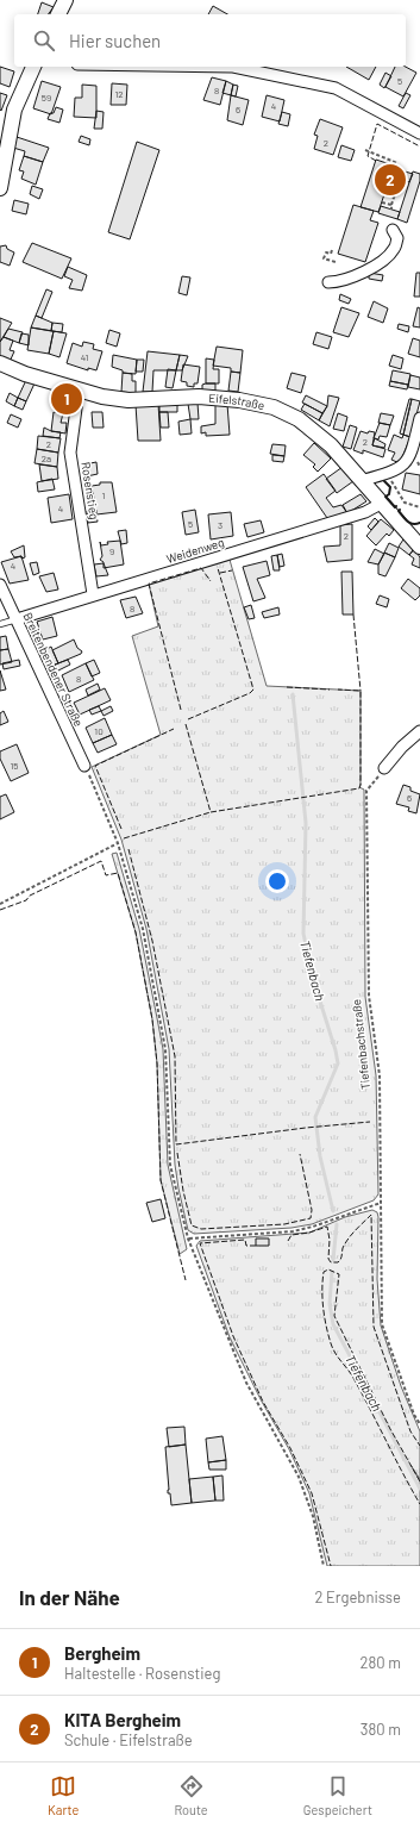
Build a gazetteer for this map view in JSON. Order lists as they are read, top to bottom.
{
  "streets": {
    "street": [
      "Eifelstraße",
      "Rosenstieg",
      "Weidenweg",
      "Breitenbendener Straße"
    ],
    "path": ["Tiefenbachstraße"]
  },
  "crossings": [
    ["Eifelstraße", "Rosenstieg"],
    ["Eifelstraße", "Weidenweg"],
    ["Rosenstieg", "Weidenweg"],
    ["Weidenweg", "Breitenbendener Straße"]
  ],
  "water": ["Tiefenbach"],
  "house_numbers": [
    "5",
    "8",
    "12",
    "59",
    "4",
    "6",
    "2",
    "41",
    "2",
    "2",
    "2a",
    "1",
    "4",
    "5",
    "3",
    "2",
    "9",
    "4",
    "8",
    "8",
    "10",
    "15",
    "6"
  ],
  "page": {
    "search": "Hier suchen",
    "pins": ["2", "1"],
    "heading": ["In der Nähe", "2 Ergebnisse"],
    "list": [
      {
        "mark": "1",
        "name": "Bergheim",
        "note": "Haltestelle · Rosenstieg",
        "value": "280 m"
      },
      {
        "mark": "2",
        "name": "KITA Bergheim",
        "note": "Schule · Eifelstraße",
        "value": "380 m"
      }
    ],
    "nav": ["Karte", "Route", "Gespeichert"]
  }
}
